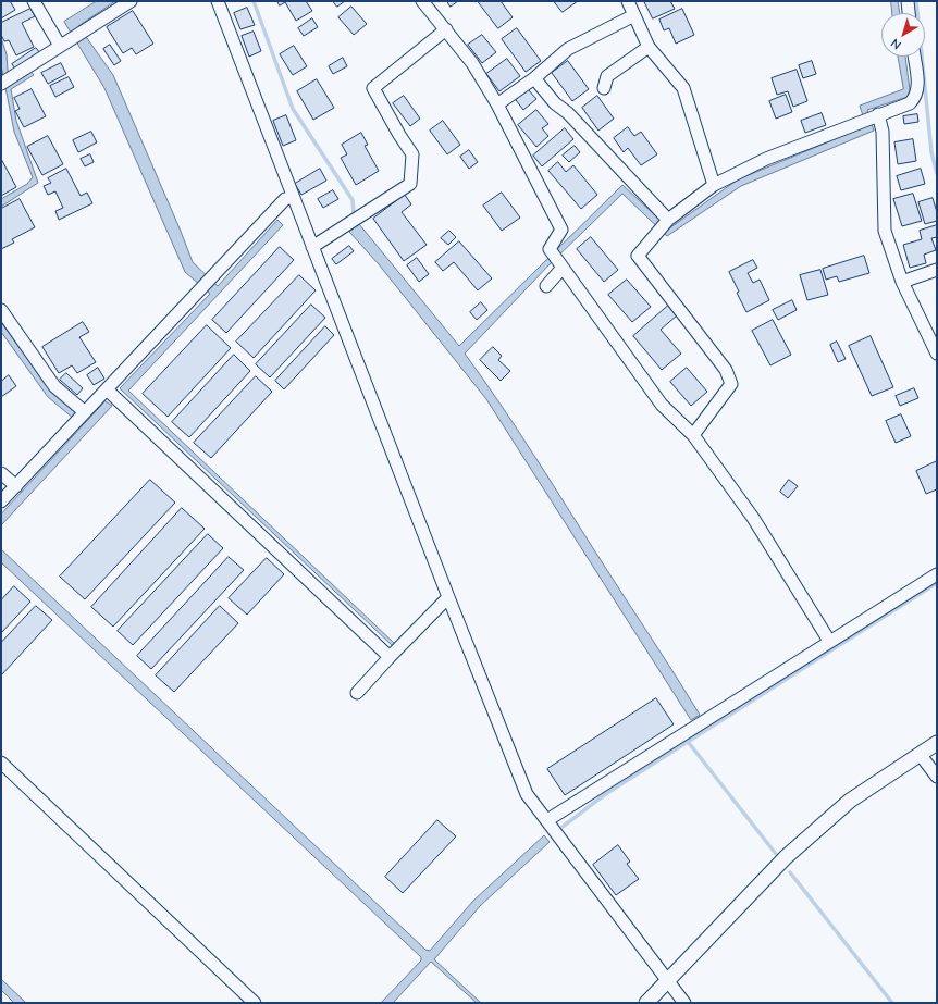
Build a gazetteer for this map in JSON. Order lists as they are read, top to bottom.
{
  "north": "bottom left"
}
